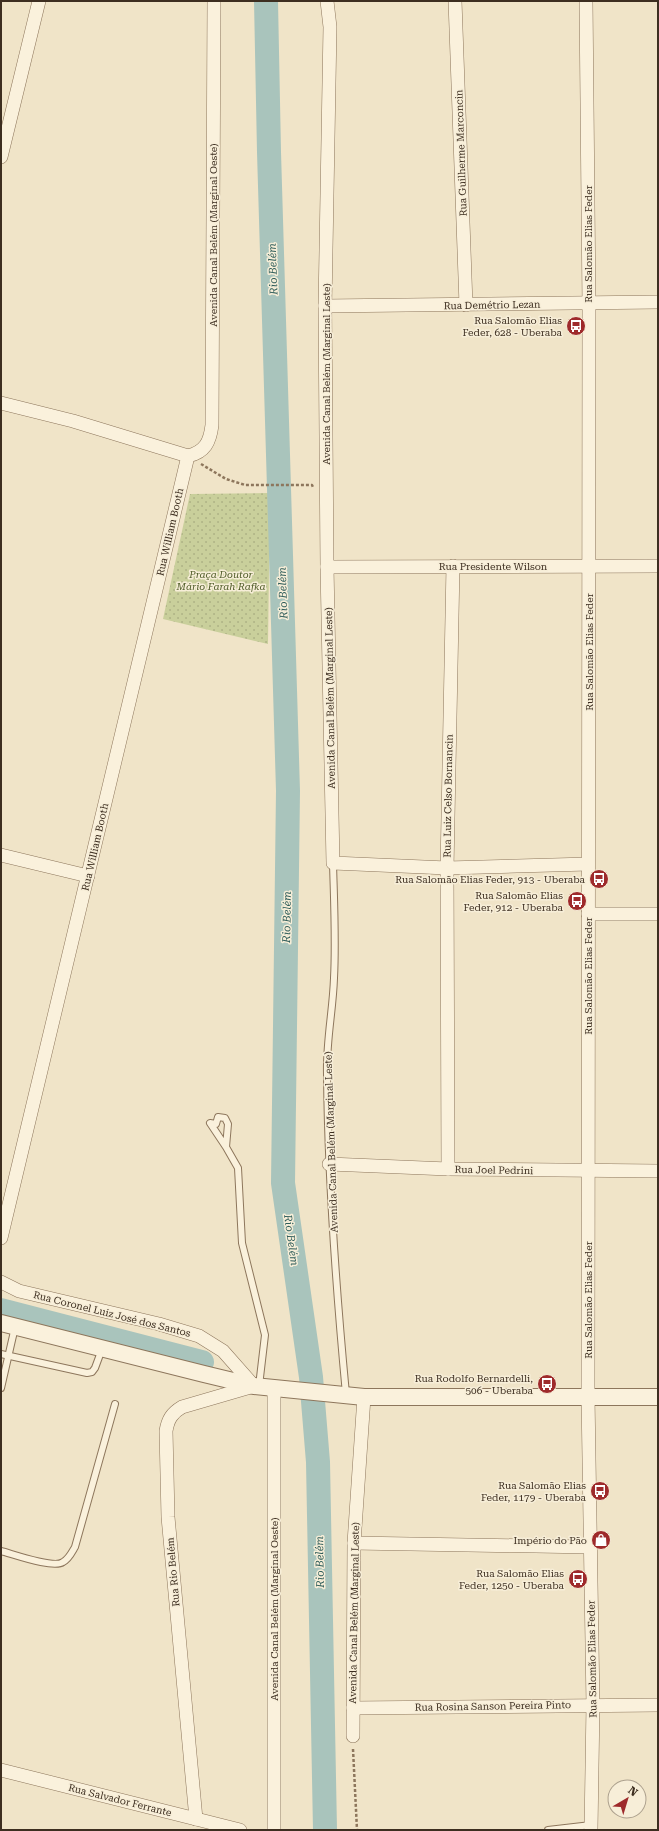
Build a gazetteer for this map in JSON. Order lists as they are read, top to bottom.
{
  "streets": {
    "street": [
      "Rua Guilherme Marconcin",
      "Avenida Canal Belém (Marginal Oeste)",
      "Rua Salomão Elias Feder",
      "Rua Demétrio Lezan",
      "Avenida Canal Belém (Marginal Leste)",
      "Rua William Booth",
      "Rua Presidente Wilson",
      "Rua Luiz Celso Bornancin",
      "Rua Joel Pedrini",
      "Rua Coronel Luiz José dos Santos",
      "Rua Rio Belém",
      "Rua Rosina Sanson Pereira Pinto",
      "Rua Salvador Ferrante"
    ]
  },
  "crossings": [
    ["Rua Guilherme Marconcin", "Rua Demétrio Lezan"],
    ["Avenida Canal Belém (Marginal Oeste)", "Rua William Booth"],
    ["Avenida Canal Belém (Marginal Oeste)", "Rua Coronel Luiz José dos Santos"],
    ["Avenida Canal Belém (Marginal Oeste)", "Rua Rio Belém"],
    ["Rua Salomão Elias Feder", "Rua Demétrio Lezan"],
    ["Rua Salomão Elias Feder", "Rua Presidente Wilson"],
    ["Rua Salomão Elias Feder", "Rua Joel Pedrini"],
    ["Rua Salomão Elias Feder", "Rua Rosina Sanson Pereira Pinto"],
    ["Rua Demétrio Lezan", "Avenida Canal Belém (Marginal Leste)"],
    ["Avenida Canal Belém (Marginal Leste)", "Rua Presidente Wilson"],
    ["Avenida Canal Belém (Marginal Leste)", "Rua Joel Pedrini"],
    ["Avenida Canal Belém (Marginal Leste)", "Rua Rosina Sanson Pereira Pinto"],
    ["Rua Presidente Wilson", "Rua Luiz Celso Bornancin"],
    ["Rua Luiz Celso Bornancin", "Rua Joel Pedrini"],
    ["Rua Coronel Luiz José dos Santos", "Rua Rio Belém"],
    ["Rua Rio Belém", "Rua Salvador Ferrante"]
  ],
  "water": ["Rio Belém"],
  "parks": ["Praça Doutor Mário Farah Rafka"],
  "places": {
    "bus stop": [
      "Rua Salomão Elias Feder, 628 - Uberaba",
      "Rua Salomão Elias Feder, 913 - Uberaba",
      "Rua Salomão Elias Feder, 912 - Uberaba",
      "Rua Rodolfo Bernardelli, 506 - Uberaba",
      "Rua Salomão Elias Feder, 1179 - Uberaba",
      "Rua Salomão Elias Feder, 1250 - Uberaba"
    ],
    "shop": ["Império do Pão"]
  },
  "north": "top right"
}
